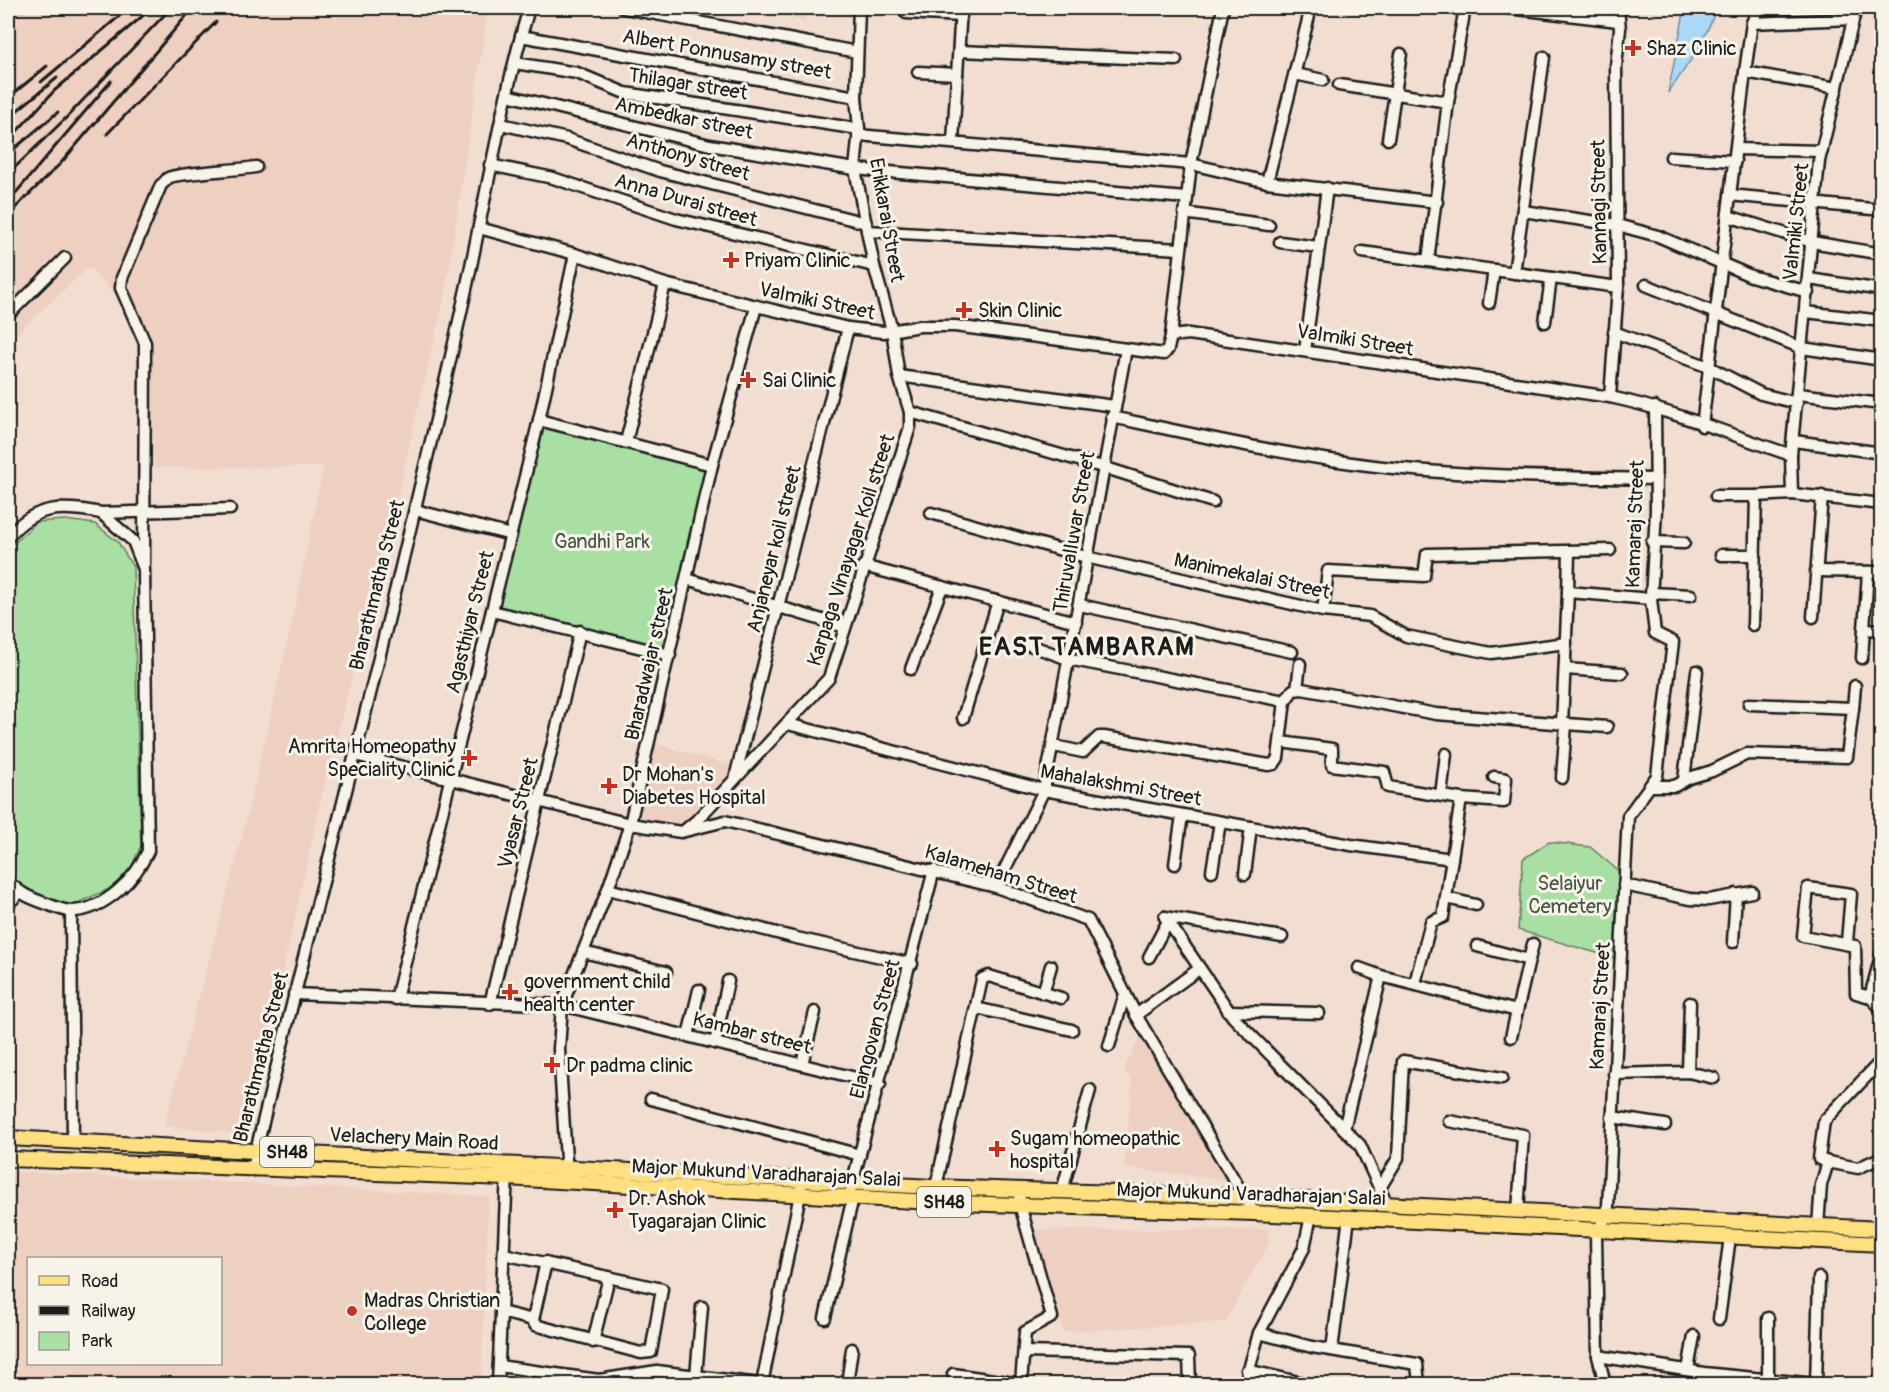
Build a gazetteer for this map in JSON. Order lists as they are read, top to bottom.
{
  "streets": {
    "main road": ["Velachery Main Road", "SH48", "Major Mukund Varadharajan Salai"],
    "street": [
      "Albert Ponnusamy street",
      "Thilagar street",
      "Ambedkar street",
      "Anthony street",
      "Anna Durai street",
      "Kannagi Street",
      "Erikkarai Street",
      "Valmiki Street",
      "Kamaraj Street",
      "Thiruvalluvar Street",
      "Anjaneyar koil street",
      "Karpaga Vinayagar Koil street",
      "Manimekalai Street",
      "Bharathmatha Street",
      "Agasthiyar Street",
      "Bharadwajar street",
      "Mahalakshmi Street",
      "Vyasar Street",
      "Kalameham Street",
      "Elangovan Street",
      "Kambar street"
    ]
  },
  "crossings": [
    ["Albert Ponnusamy street", "Erikkarai Street"],
    ["Albert Ponnusamy street", "Bharathmatha Street"],
    ["Thilagar street", "Erikkarai Street"],
    ["Thilagar street", "Bharathmatha Street"],
    ["Ambedkar street", "Erikkarai Street"],
    ["Ambedkar street", "Bharathmatha Street"],
    ["Anthony street", "Erikkarai Street"],
    ["Anthony street", "Bharathmatha Street"],
    ["Anna Durai street", "Erikkarai Street"],
    ["Anna Durai street", "Bharathmatha Street"],
    ["Kannagi Street", "Valmiki Street"],
    ["Erikkarai Street", "Valmiki Street"],
    ["Erikkarai Street", "Karpaga Vinayagar Koil street"],
    ["Valmiki Street", "Kamaraj Street"],
    ["Valmiki Street", "Thiruvalluvar Street"],
    ["Valmiki Street", "Anjaneyar koil street"],
    ["Valmiki Street", "Karpaga Vinayagar Koil street"],
    ["Valmiki Street", "Bharathmatha Street"],
    ["Valmiki Street", "Agasthiyar Street"],
    ["Valmiki Street", "Bharadwajar street"],
    ["Kamaraj Street", "Major Mukund Varadharajan Salai"],
    ["Thiruvalluvar Street", "Manimekalai Street"],
    ["Thiruvalluvar Street", "Mahalakshmi Street"],
    ["Thiruvalluvar Street", "Kalameham Street"],
    ["Anjaneyar koil street", "Karpaga Vinayagar Koil street"],
    ["Karpaga Vinayagar Koil street", "Mahalakshmi Street"],
    ["Karpaga Vinayagar Koil street", "Kalameham Street"],
    ["Bharathmatha Street", "Kambar street"],
    ["Bharathmatha Street", "Velachery Main Road"],
    ["Bharathmatha Street", "Major Mukund Varadharajan Salai"],
    ["Agasthiyar Street", "Kambar street"],
    ["Bharadwajar street", "Kambar street"],
    ["Bharadwajar street", "Velachery Main Road"],
    ["Bharadwajar street", "Major Mukund Varadharajan Salai"],
    ["Vyasar Street", "Kambar street"],
    ["Kalameham Street", "Elangovan Street"],
    ["Kalameham Street", "Major Mukund Varadharajan Salai"],
    ["Elangovan Street", "Kambar street"],
    ["Elangovan Street", "Major Mukund Varadharajan Salai"],
    ["Velachery Main Road", "Major Mukund Varadharajan Salai"]
  ],
  "districts": ["EAST TAMBARAM"],
  "parks": ["Gandhi Park", "Selaiyur Cemetery"],
  "places": {
    "health": [
      "Shaz Clinic",
      "Priyam Clinic",
      "Skin Clinic",
      "Sai Clinic",
      "Amrita Homeopathy Speciality Clinic",
      "Dr Mohan's Diabetes Hospital",
      "government child health center",
      "Dr padma clinic",
      "Sugam homeopathic hospital",
      "Dr. Ashok Tyagarajan Clinic"
    ],
    "other": ["Madras Christian College"]
  },
  "legend": ["Road", "Railway", "Park"]
}
